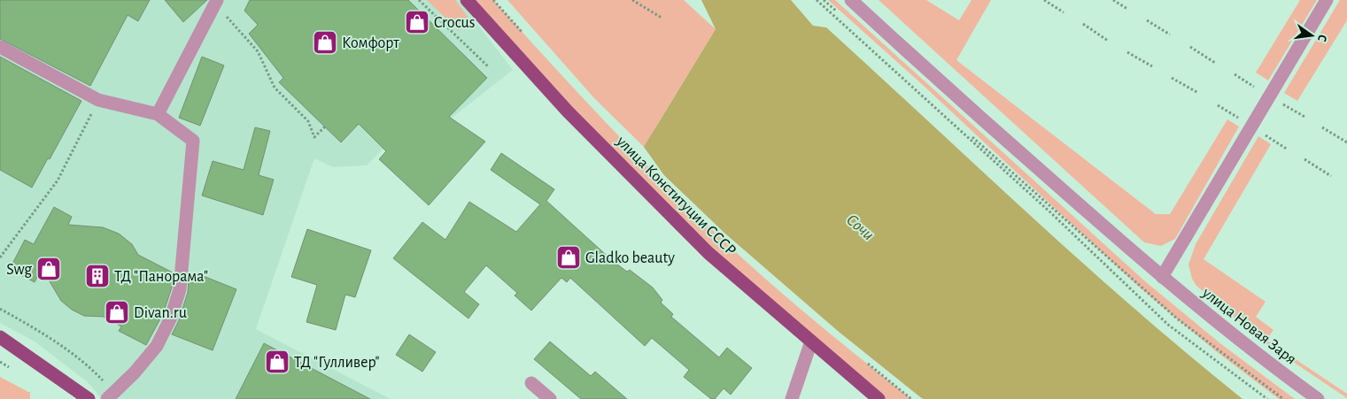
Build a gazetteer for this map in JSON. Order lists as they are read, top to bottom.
{
  "streets": {
    "main road": ["улица Конституции СССР"],
    "street": ["улица Новая Заря"]
  },
  "water": ["Сочи"],
  "places": {
    "shop": [
      "Crocus",
      "Комфорт",
      "Gladko beauty",
      "Swg",
      "Divan.ru",
      "ТД \"Гулливер\""
    ],
    "building": ["ТД \"Панорама\""]
  },
  "north": "right"
}
